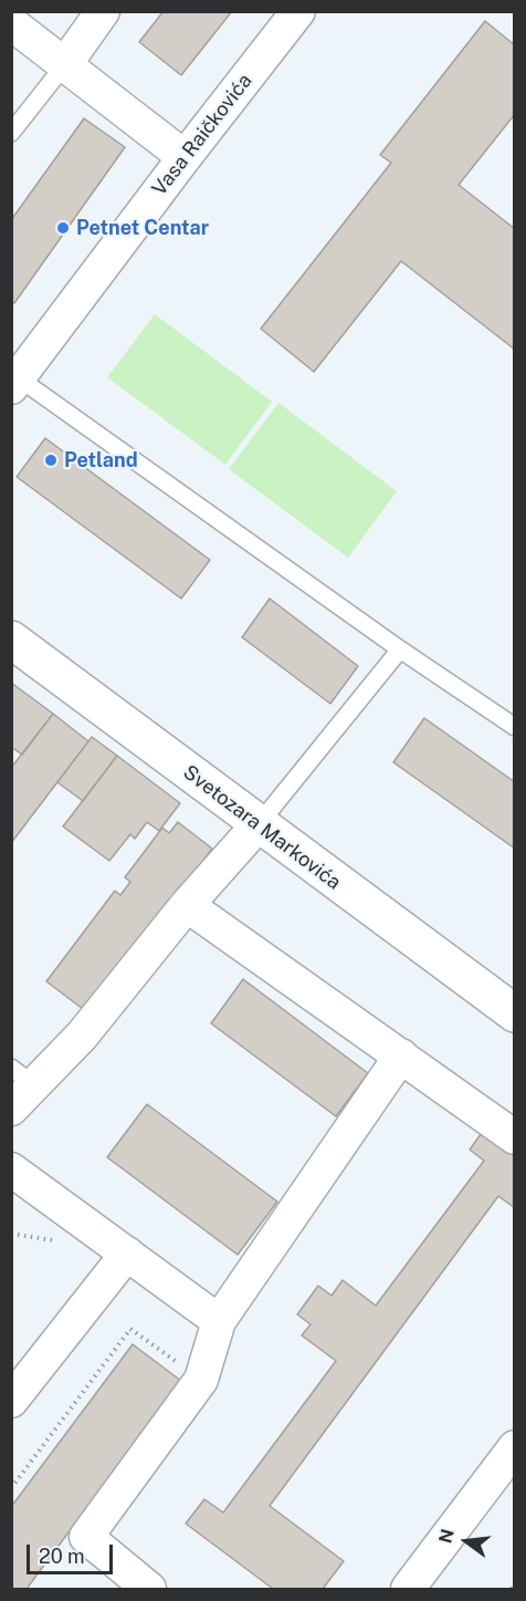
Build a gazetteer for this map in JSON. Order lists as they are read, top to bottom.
{
  "streets": {
    "street": ["Vasa Raičkovića", "Svetozara Markovića"]
  },
  "places": ["Petnet Centar", "Petland"],
  "scale_bar": "20 m",
  "north": "left"
}
